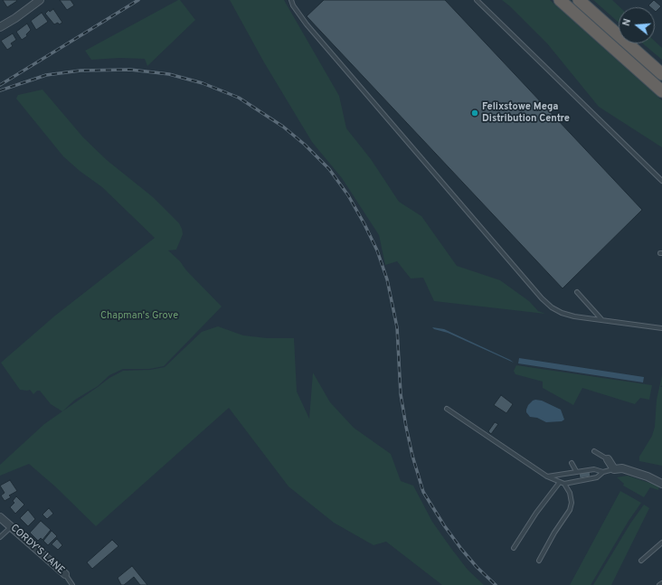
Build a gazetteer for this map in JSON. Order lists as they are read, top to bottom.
{
  "streets": {
    "street": ["CORDY'S LANE"]
  },
  "parks": ["Chapman's Grove"],
  "places": ["Felixstowe Mega Distribution Centre"],
  "north": "left"
}
